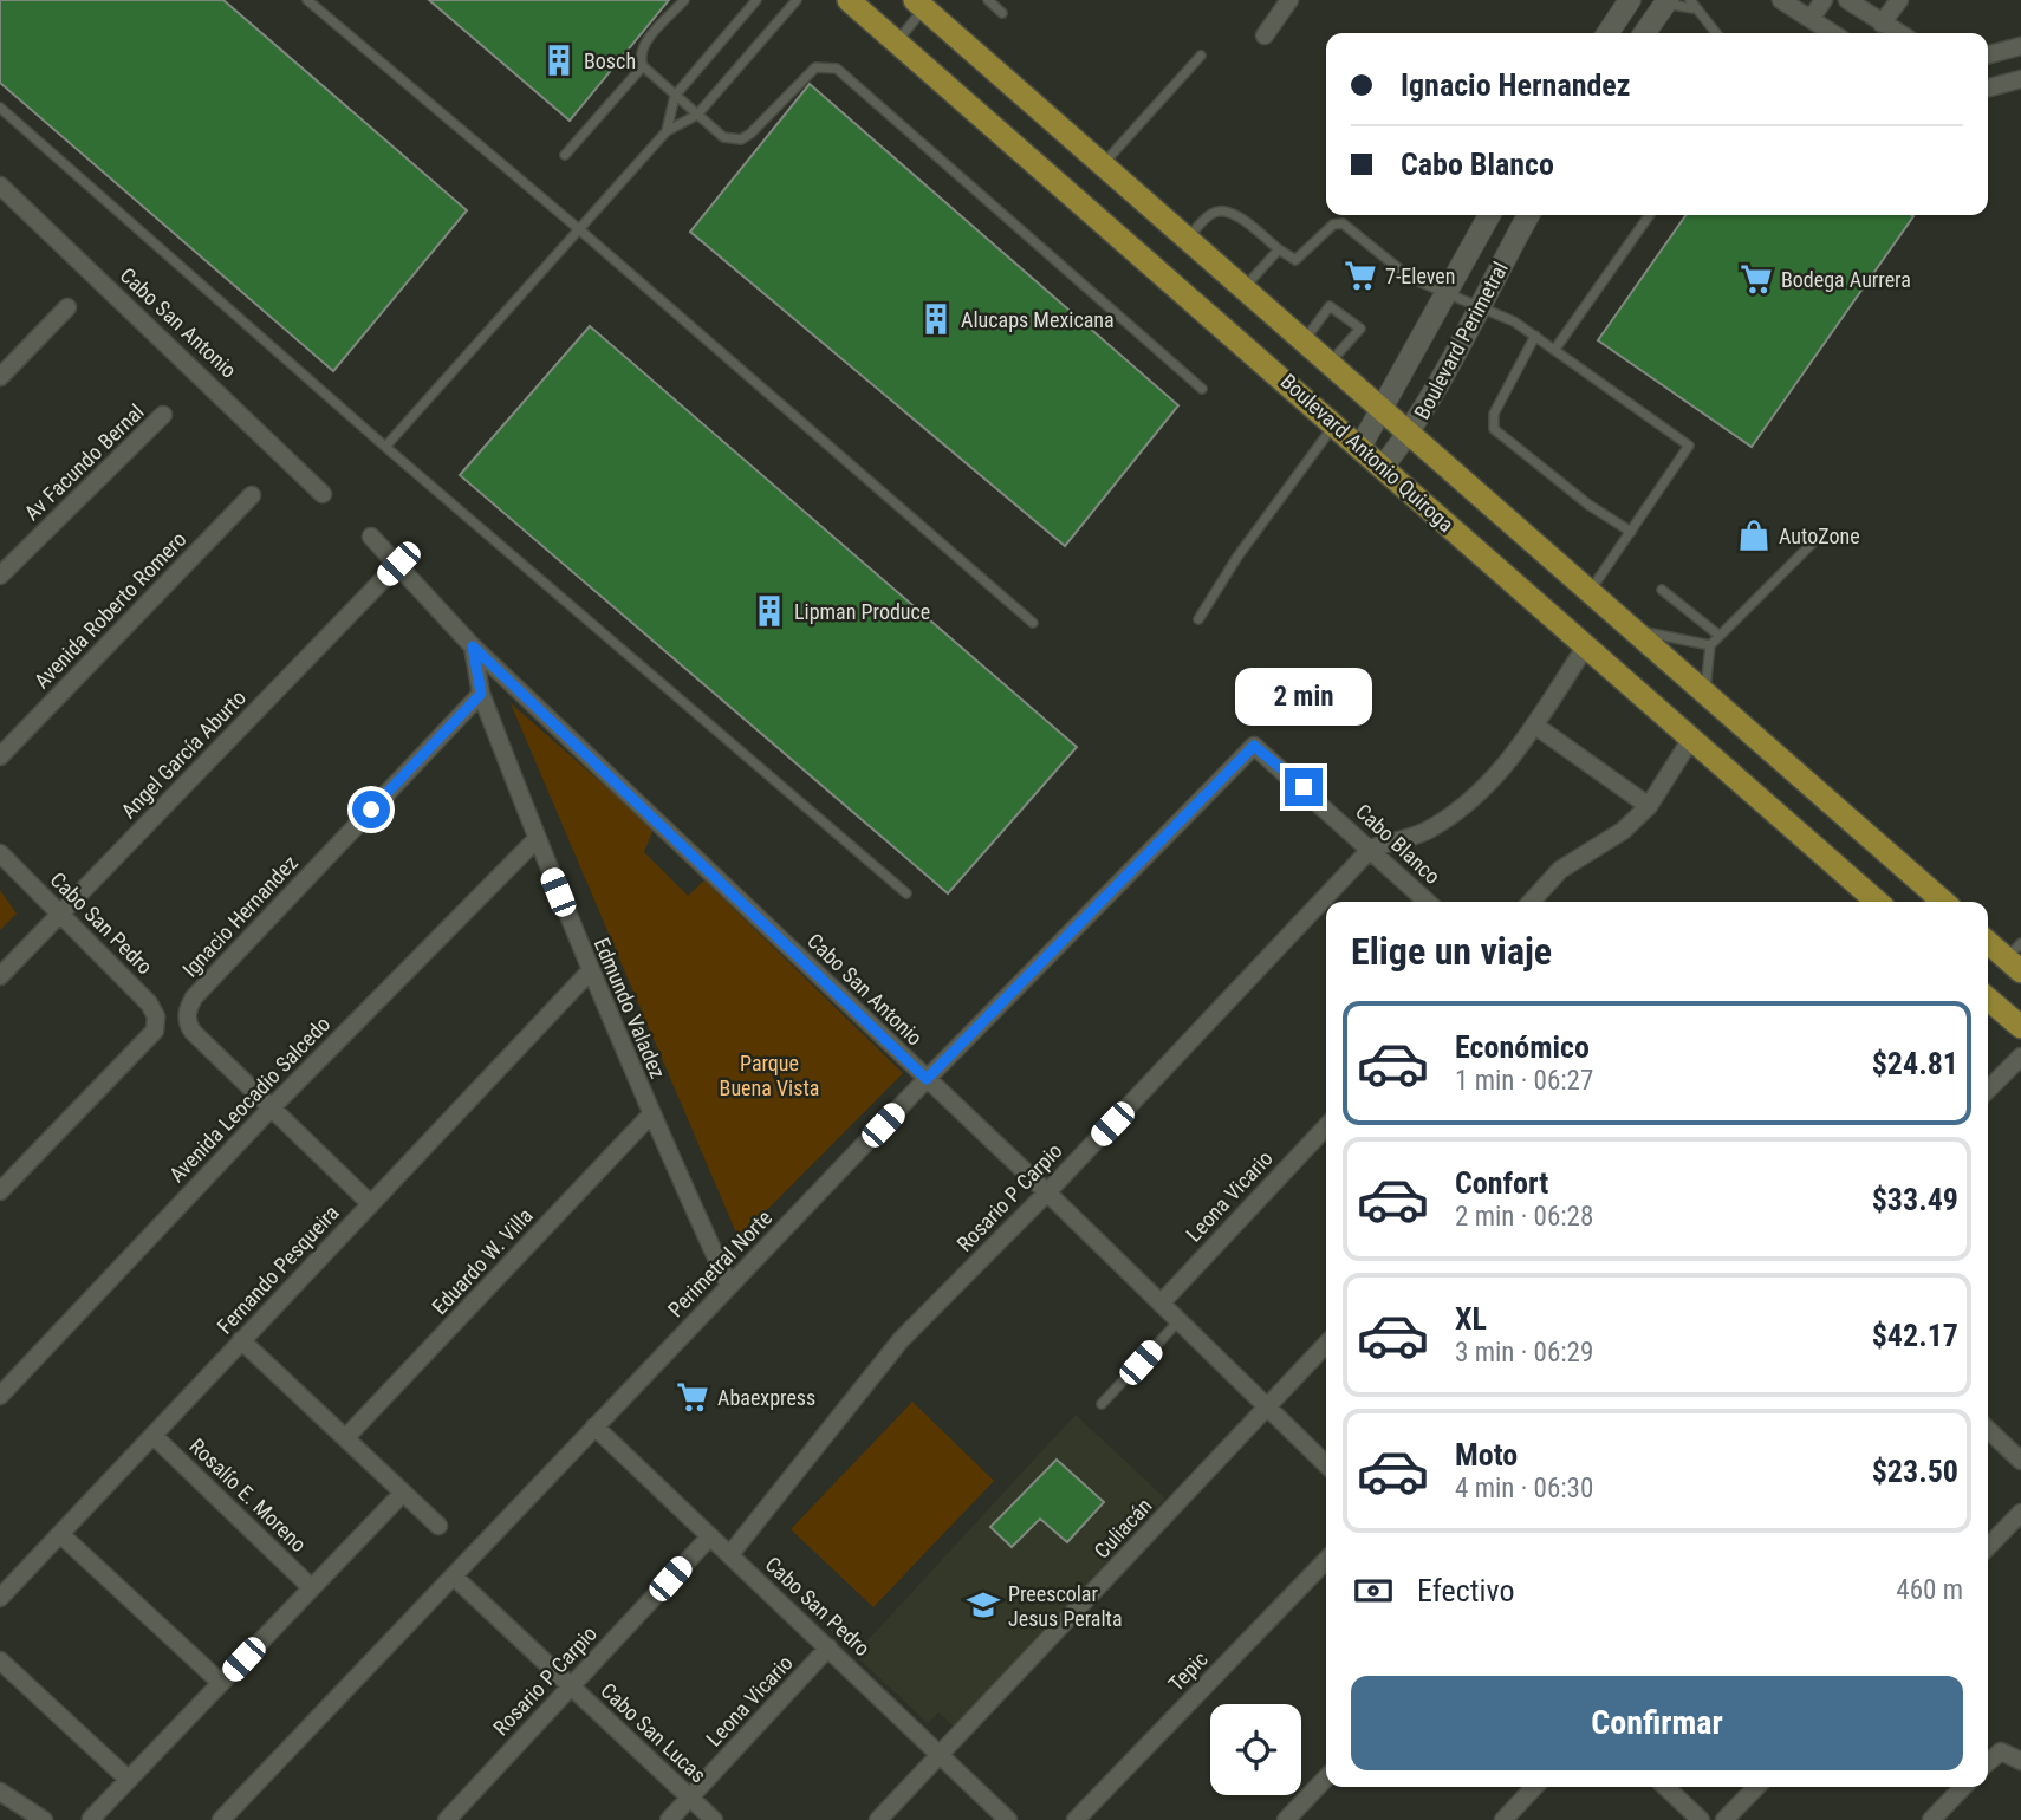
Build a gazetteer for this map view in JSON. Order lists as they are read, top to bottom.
{
  "streets": {
    "main road": ["Boulevard Antonio Quiroga"],
    "street": [
      "Cabo San Antonio",
      "Boulevard Perimetral",
      "Av Facundo Bernal",
      "Avenida Roberto Romero",
      "Angel García Aburto",
      "Cabo Blanco",
      "Ignacio Hernandez",
      "Cabo San Pedro",
      "Edmundo Valadez",
      "Avenida Leocadio Salcedo",
      "Leona Vicario",
      "Rosario P Carpio",
      "Eduardo W. Villa",
      "Perimetral Norte",
      "Fernando Pesqueira",
      "Rosalío E. Moreno",
      "Culiacán",
      "Tepic",
      "Cabo San Lucas"
    ]
  },
  "crossings": [
    ["Cabo San Antonio", "Angel García Aburto"],
    ["Cabo San Antonio", "Edmundo Valadez"],
    ["Cabo San Antonio", "Leona Vicario"],
    ["Cabo San Antonio", "Rosario P Carpio"],
    ["Cabo San Antonio", "Perimetral Norte"],
    ["Cabo San Antonio", "Culiacán"],
    ["Boulevard Perimetral", "Boulevard Antonio Quiroga"],
    ["Angel García Aburto", "Cabo San Pedro"],
    ["Cabo Blanco", "Rosario P Carpio"],
    ["Cabo Blanco", "Perimetral Norte"],
    ["Ignacio Hernandez", "Edmundo Valadez"],
    ["Ignacio Hernandez", "Avenida Leocadio Salcedo"],
    ["Ignacio Hernandez", "Fernando Pesqueira"],
    ["Cabo San Pedro", "Leona Vicario"],
    ["Cabo San Pedro", "Rosario P Carpio"],
    ["Cabo San Pedro", "Perimetral Norte"],
    ["Cabo San Pedro", "Culiacán"],
    ["Edmundo Valadez", "Avenida Leocadio Salcedo"],
    ["Edmundo Valadez", "Eduardo W. Villa"],
    ["Edmundo Valadez", "Perimetral Norte"],
    ["Edmundo Valadez", "Fernando Pesqueira"],
    ["Leona Vicario", "Cabo San Lucas"],
    ["Rosario P Carpio", "Cabo San Lucas"],
    ["Perimetral Norte", "Cabo San Lucas"],
    ["Fernando Pesqueira", "Rosalío E. Moreno"]
  ],
  "parks": ["Parque Buena Vista"],
  "places": {
    "building": ["Bosch", "Alucaps Mexicana", "Lipman Produce"],
    "supermarket": ["7-Eleven", "Bodega Aurrera", "Abaexpress"],
    "shop": ["AutoZone"],
    "school or university": ["Preescolar Jesus Peralta"]
  },
  "page": {
    "banner": ["Ignacio Hernandez", "Cabo Blanco"],
    "bubble": "2 min",
    "heading": "Elige un viaje",
    "list": [
      {
        "name": "Económico",
        "note": "1 min · 06:27",
        "value": "$24.81"
      },
      {
        "name": "Confort",
        "note": "2 min · 06:28",
        "value": "$33.49"
      },
      {
        "name": "XL",
        "note": "3 min · 06:29",
        "value": "$42.17"
      },
      {
        "name": "Moto",
        "note": "4 min · 06:30",
        "value": "$23.50"
      }
    ],
    "pay": ["Efectivo", "460 m"],
    "buttons": "Confirmar"
  }
}
